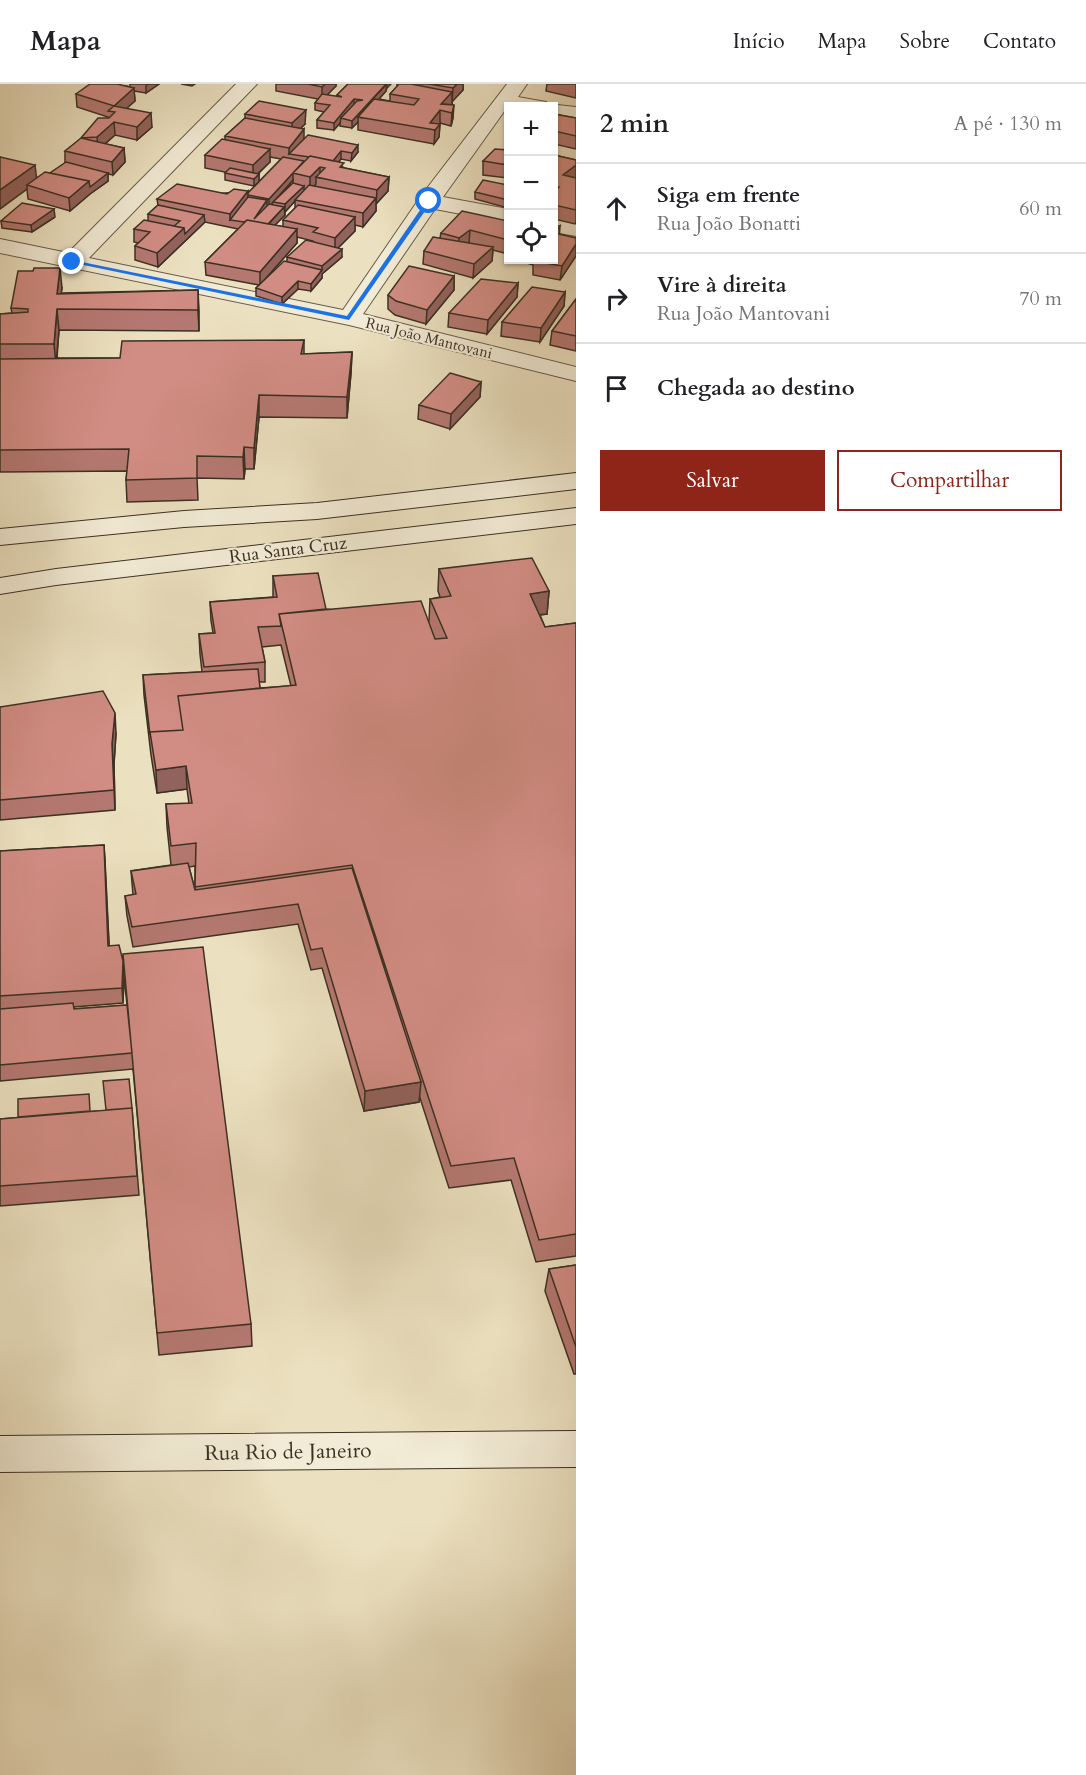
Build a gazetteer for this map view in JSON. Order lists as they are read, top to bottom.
{
  "streets": {
    "street": ["Rua João Mantovani", "Rua Santa Cruz", "Rua Rio de Janeiro"]
  },
  "page": {
    "header": "Mapa",
    "nav": [
      "Início",
      "Mapa",
      "Sobre",
      "Contato"
    ],
    "heading": ["2 min", "A pé · 130 m"],
    "map_buttons": ["+", "−"],
    "list": [
      ["Siga em frente", "Rua João Bonatti", "60 m"],
      ["Vire à direita", "Rua João Mantovani", "70 m"],
      "Chegada ao destino"
    ],
    "buttons": ["Salvar", "Compartilhar"]
  }
}
